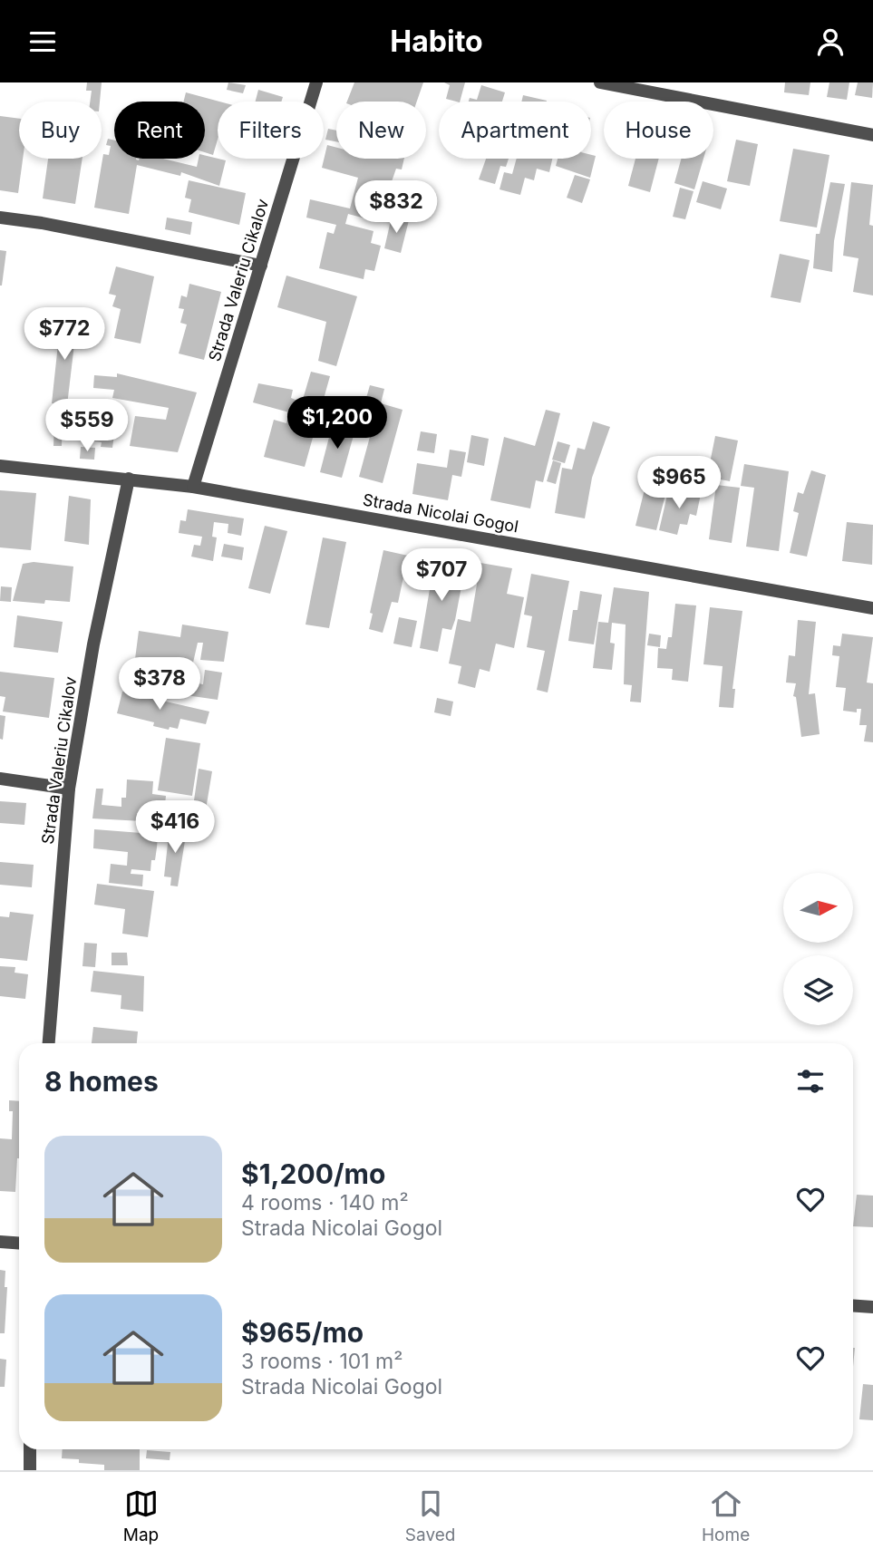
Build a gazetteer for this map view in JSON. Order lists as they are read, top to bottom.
{
  "streets": {
    "street": ["Strada Valeriu Cikalov", "Strada Nicolai Gogol"]
  },
  "crossings": [
    ["Strada Valeriu Cikalov", "Strada Nicolai Gogol"]
  ],
  "north": "right",
  "page": {
    "header": "Habito",
    "chip": [
      "Buy",
      "Rent",
      "Filters",
      "New",
      "Apartment",
      "House"
    ],
    "price": [
      "$832",
      "$772",
      "$1,200",
      "$559",
      "$965",
      "$707",
      "$378",
      "$416"
    ],
    "heading": "8 homes",
    "list": [
      {
        "name": "$1,200/mo",
        "note": "4 rooms · 140 m² · Strada Nicolai Gogol"
      },
      {
        "name": "$965/mo",
        "note": "3 rooms · 101 m² · Strada Nicolai Gogol"
      }
    ],
    "tabs": ["Map", "Saved", "Home"]
  }
}
